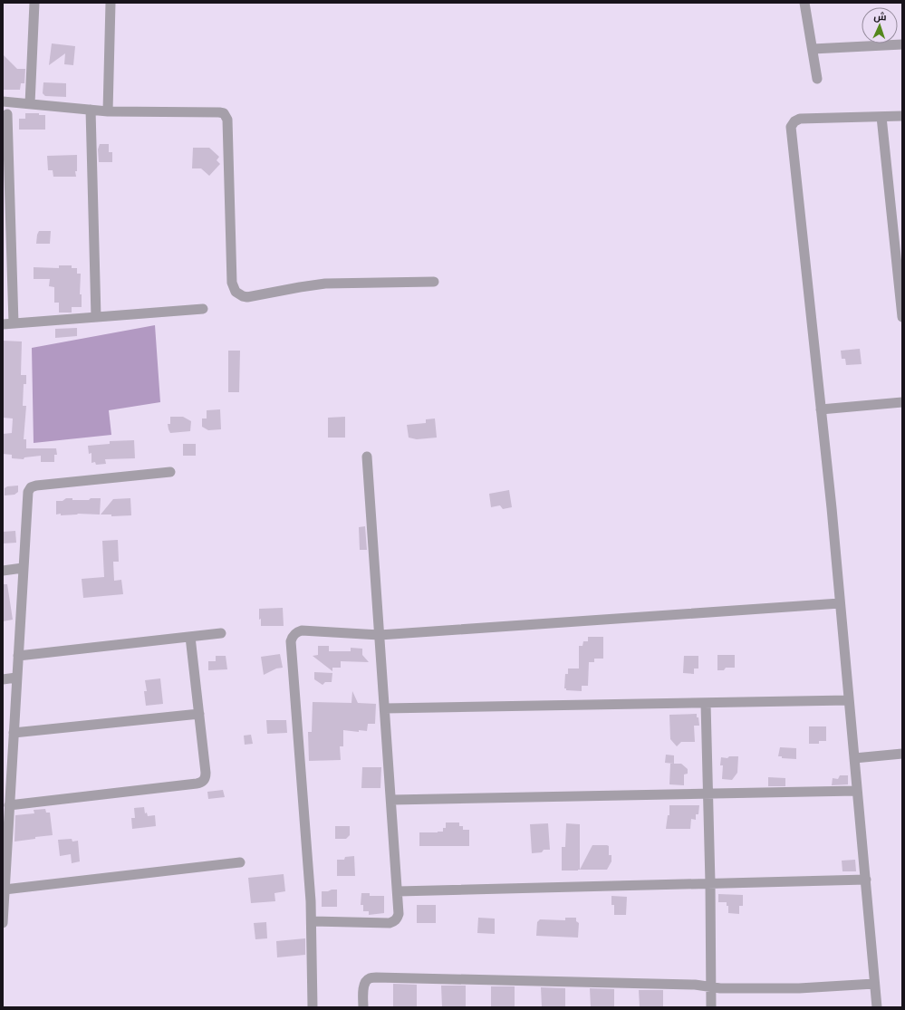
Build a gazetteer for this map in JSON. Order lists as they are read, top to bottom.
{
  "north": "top"
}
